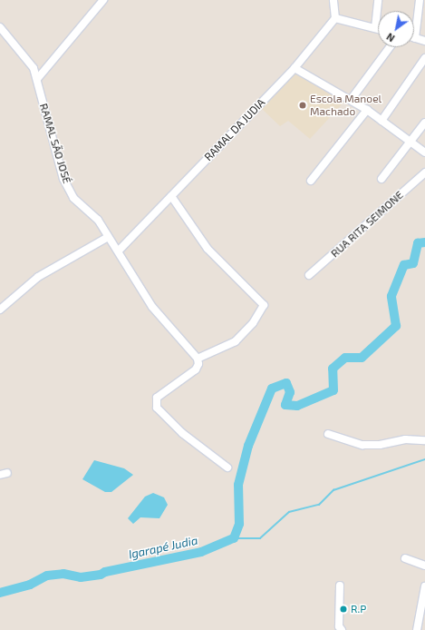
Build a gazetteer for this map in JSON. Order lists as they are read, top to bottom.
{
  "streets": {
    "street": ["RAMAL DA JUDIA", "RAMAL SÃO JOSÉ", "RUA RITA SEIMONE"]
  },
  "crossings": [
    ["RAMAL DA JUDIA", "RAMAL SÃO JOSÉ"]
  ],
  "water": ["Igarapé Judia"],
  "places": ["Escola Manoel Machado", "R.P"],
  "north": "bottom left"
}
